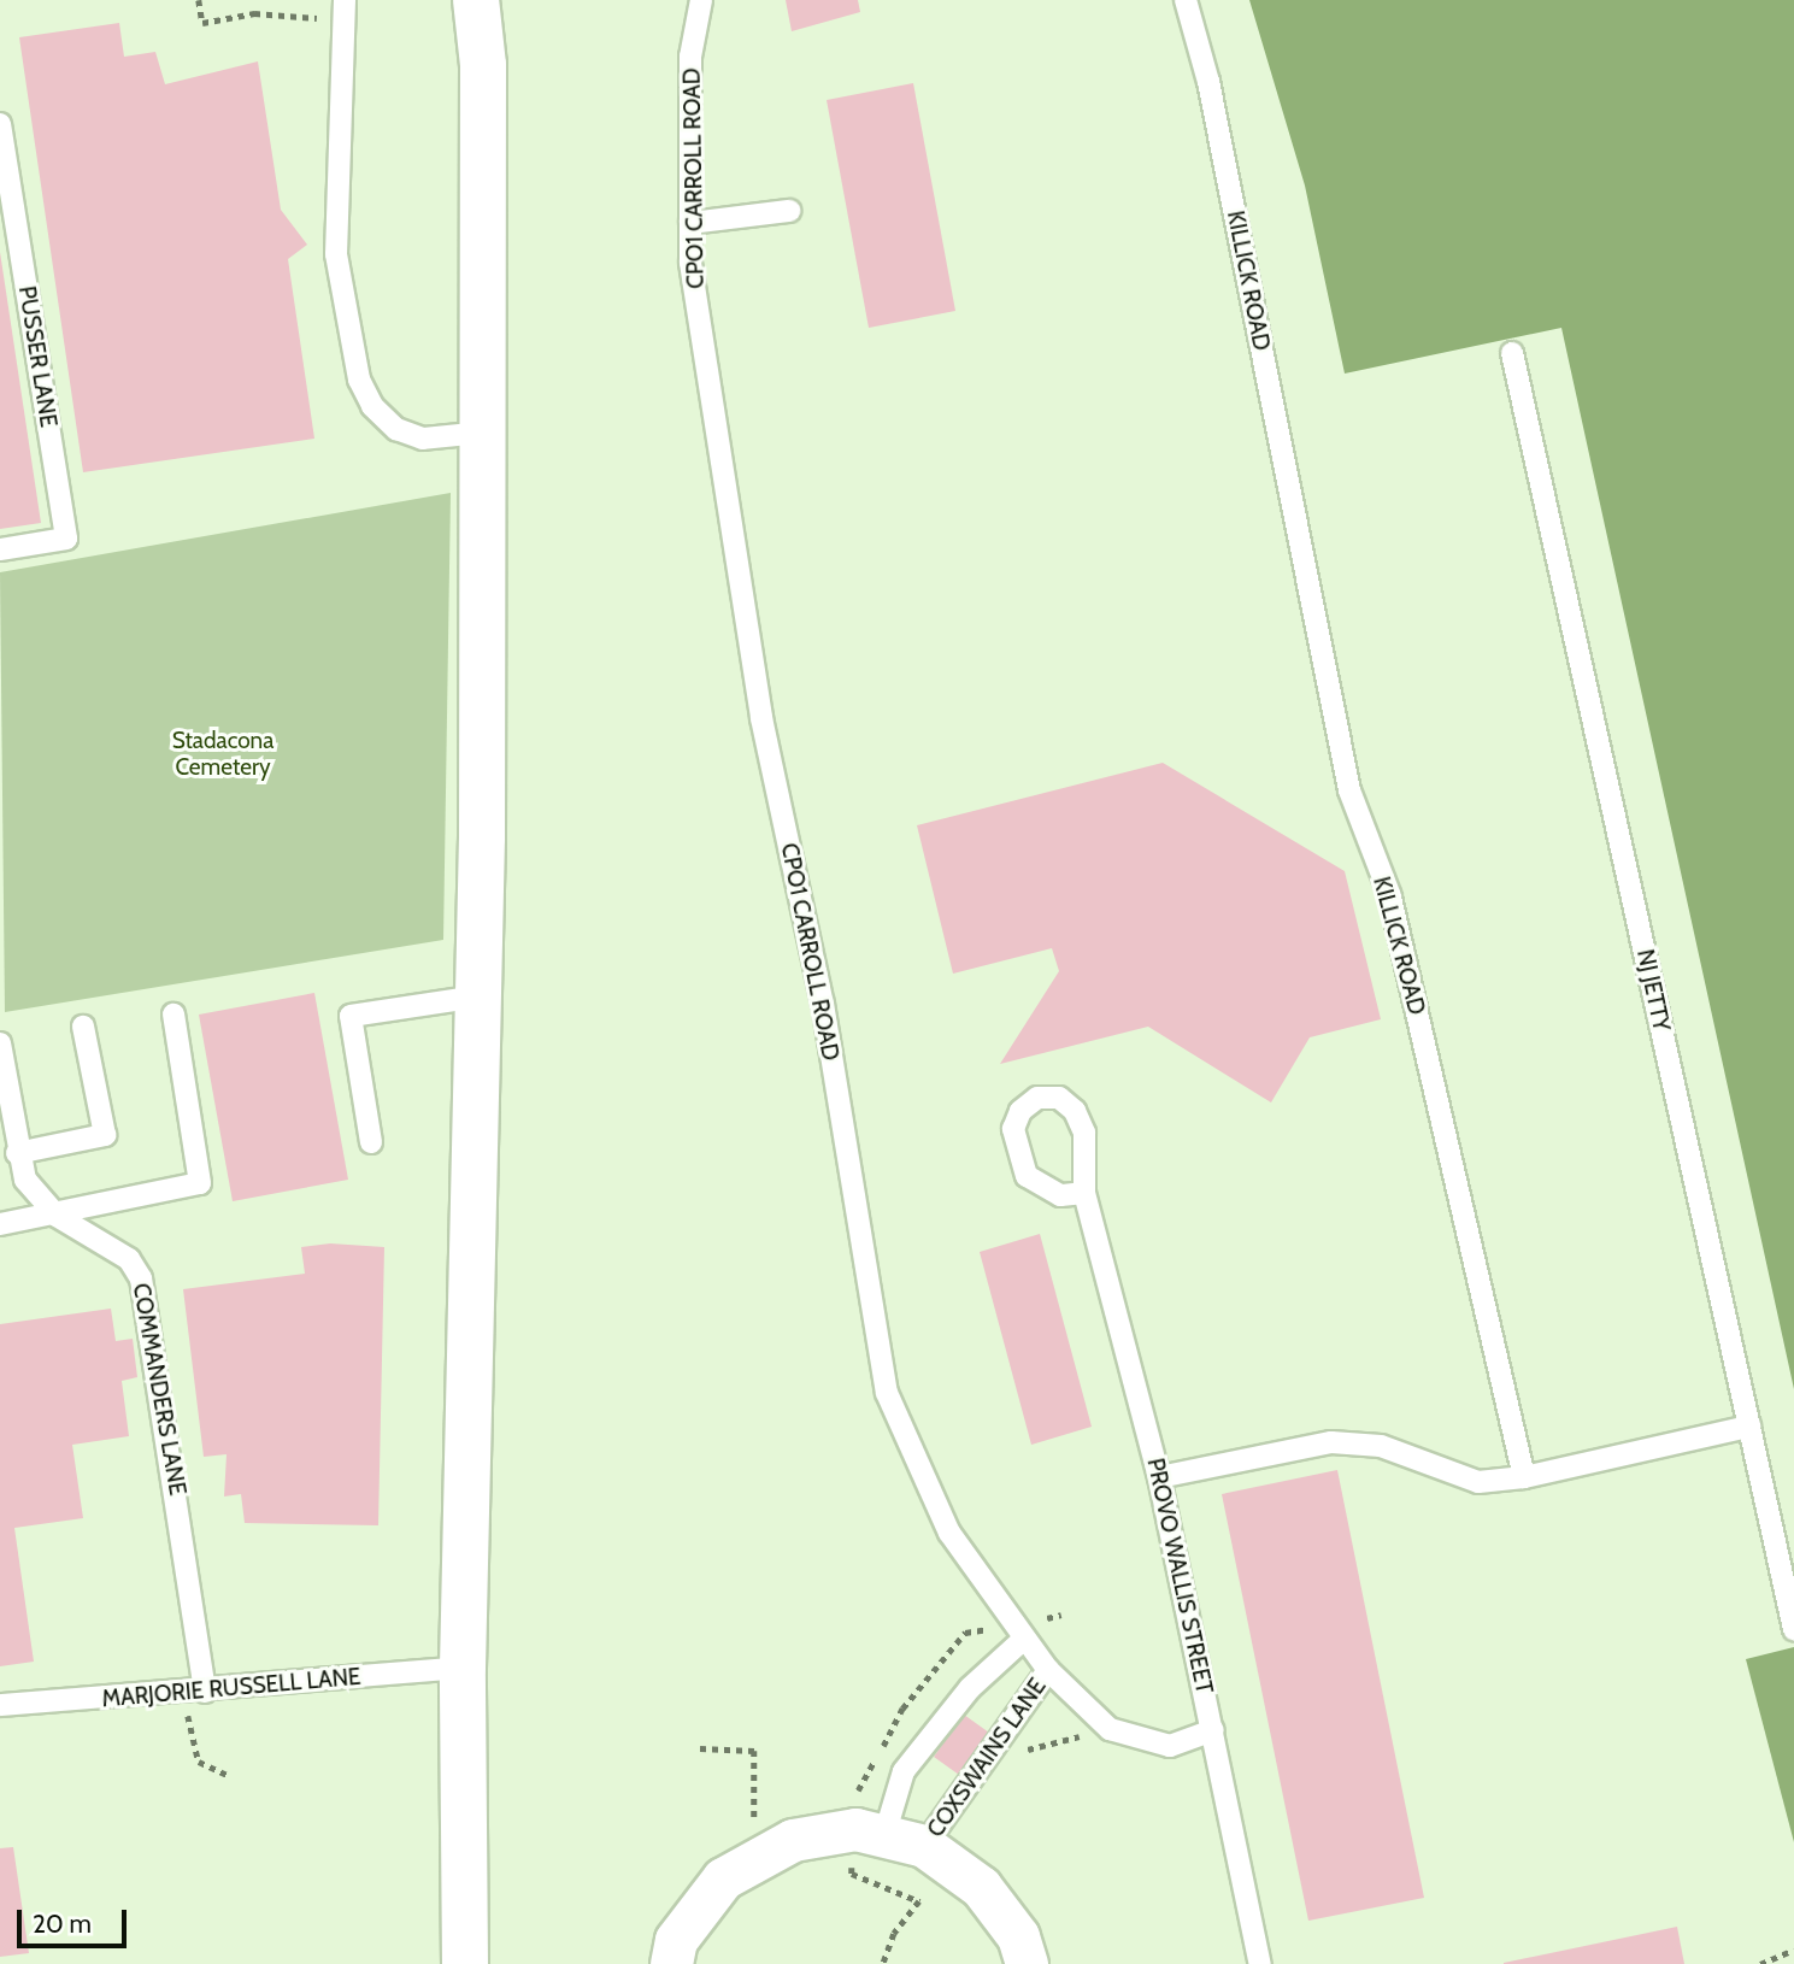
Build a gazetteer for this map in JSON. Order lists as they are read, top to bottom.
{
  "streets": {
    "lane": [
      "CPO1 CARROLL ROAD",
      "KILLICK ROAD",
      "PUSSER LANE",
      "NJ JETTY",
      "COMMANDERS LANE",
      "PROVO WALLIS STREET",
      "MARJORIE RUSSELL LANE",
      "COXSWAINS LANE"
    ]
  },
  "crossings": [
    ["CPO1 CARROLL ROAD", "PROVO WALLIS STREET"],
    ["CPO1 CARROLL ROAD", "COXSWAINS LANE"],
    ["COMMANDERS LANE", "MARJORIE RUSSELL LANE"]
  ],
  "parks": ["Stadacona Cemetery"],
  "scale_bar": "20 m"
}
